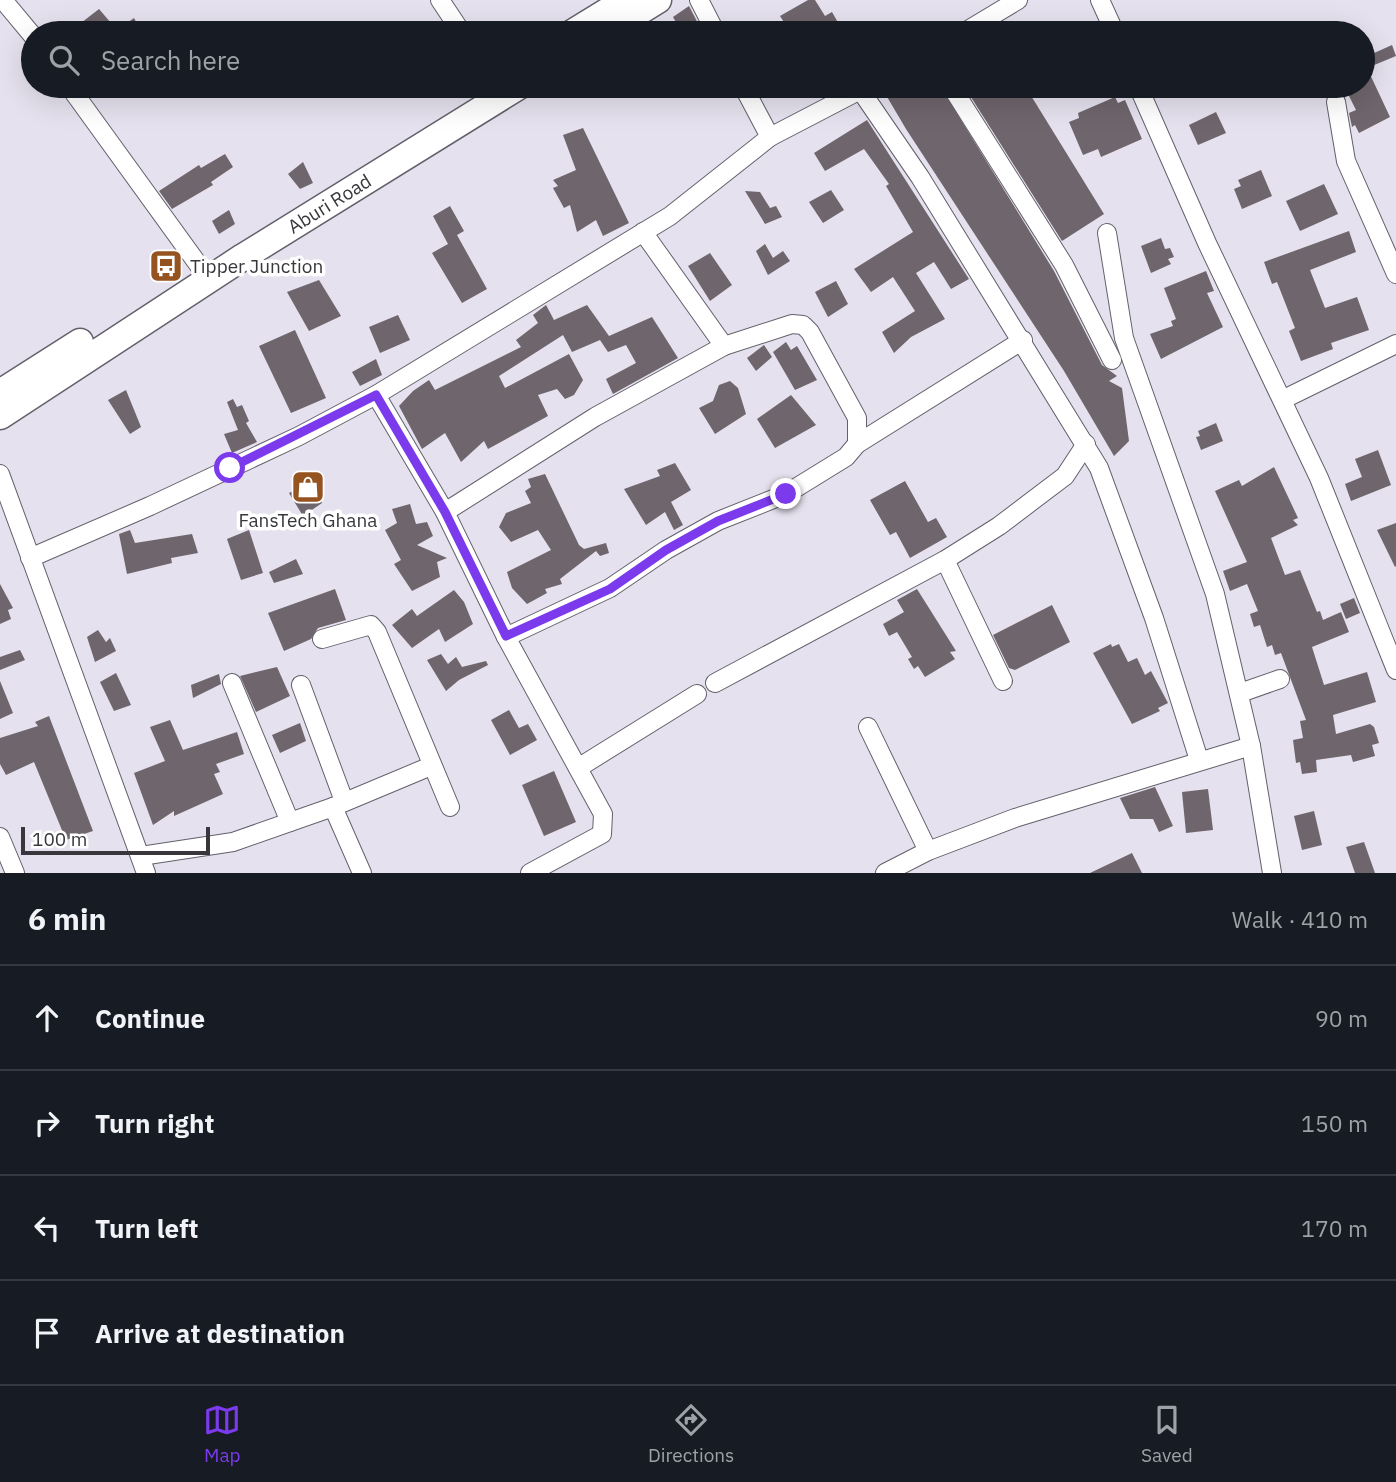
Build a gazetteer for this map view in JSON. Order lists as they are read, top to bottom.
{
  "streets": {
    "highway": ["Aburi Road"]
  },
  "places": {
    "bus stop": ["Tipper Junction"],
    "shop": ["FansTech Ghana"]
  },
  "scale_bar": "100 m",
  "page": {
    "search": "Search here",
    "scale": "100 m",
    "heading": ["6 min", "Walk · 410 m"],
    "list": [
      ["Continue", "90 m"],
      ["Turn right", "150 m"],
      ["Turn left", "170 m"],
      "Arrive at destination"
    ],
    "nav": ["Map", "Directions", "Saved"]
  }
}
